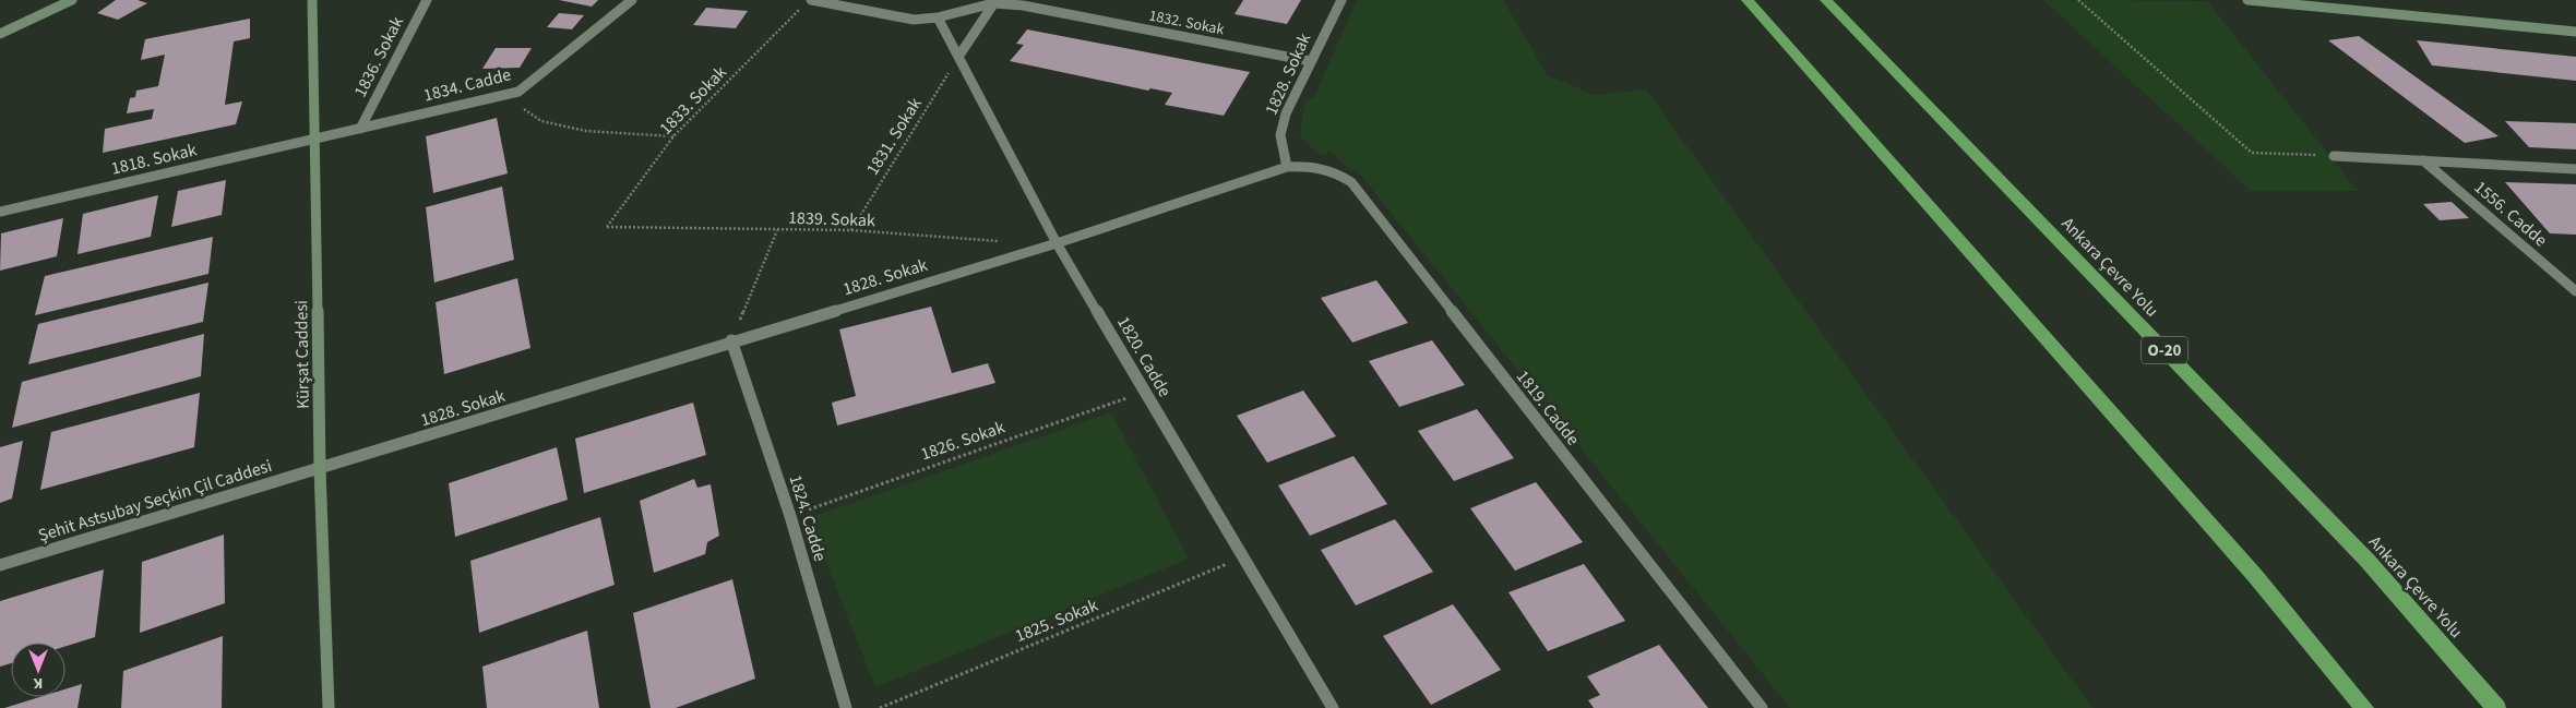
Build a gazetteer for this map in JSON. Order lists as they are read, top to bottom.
{
  "streets": {
    "highway": ["Ankara Çevre Yolu", "O-20"],
    "street": [
      "1832. Sokak",
      "1836. Sokak",
      "1828. Sokak",
      "1834. Cadde",
      "1818. Sokak",
      "1556. Cadde",
      "Kürşat Caddesi",
      "1820. Cadde",
      "1819. Cadde",
      "Şehit Astsubay Seçkin Çil Caddesi",
      "1824. Cadde"
    ],
    "path": [
      "1833. Sokak",
      "1831. Sokak",
      "1839. Sokak",
      "1826. Sokak",
      "1825. Sokak"
    ]
  },
  "crossings": [
    ["1832. Sokak", "1828. Sokak"],
    ["1836. Sokak", "1834. Cadde"],
    ["1828. Sokak", "Kürşat Caddesi"],
    ["1828. Sokak", "1820. Cadde"],
    ["1828. Sokak", "1819. Cadde"],
    ["1828. Sokak", "Şehit Astsubay Seçkin Çil Caddesi"],
    ["1828. Sokak", "1824. Cadde"],
    ["1834. Cadde", "1818. Sokak"],
    ["1834. Cadde", "Kürşat Caddesi"],
    ["1833. Sokak", "1839. Sokak"],
    ["1831. Sokak", "1839. Sokak"],
    ["1831. Sokak", "1820. Cadde"],
    ["1818. Sokak", "Kürşat Caddesi"],
    ["Kürşat Caddesi", "Şehit Astsubay Seçkin Çil Caddesi"],
    ["1820. Cadde", "1826. Sokak"],
    ["1820. Cadde", "1825. Sokak"],
    ["1826. Sokak", "1824. Cadde"]
  ],
  "north": "bottom"
}
